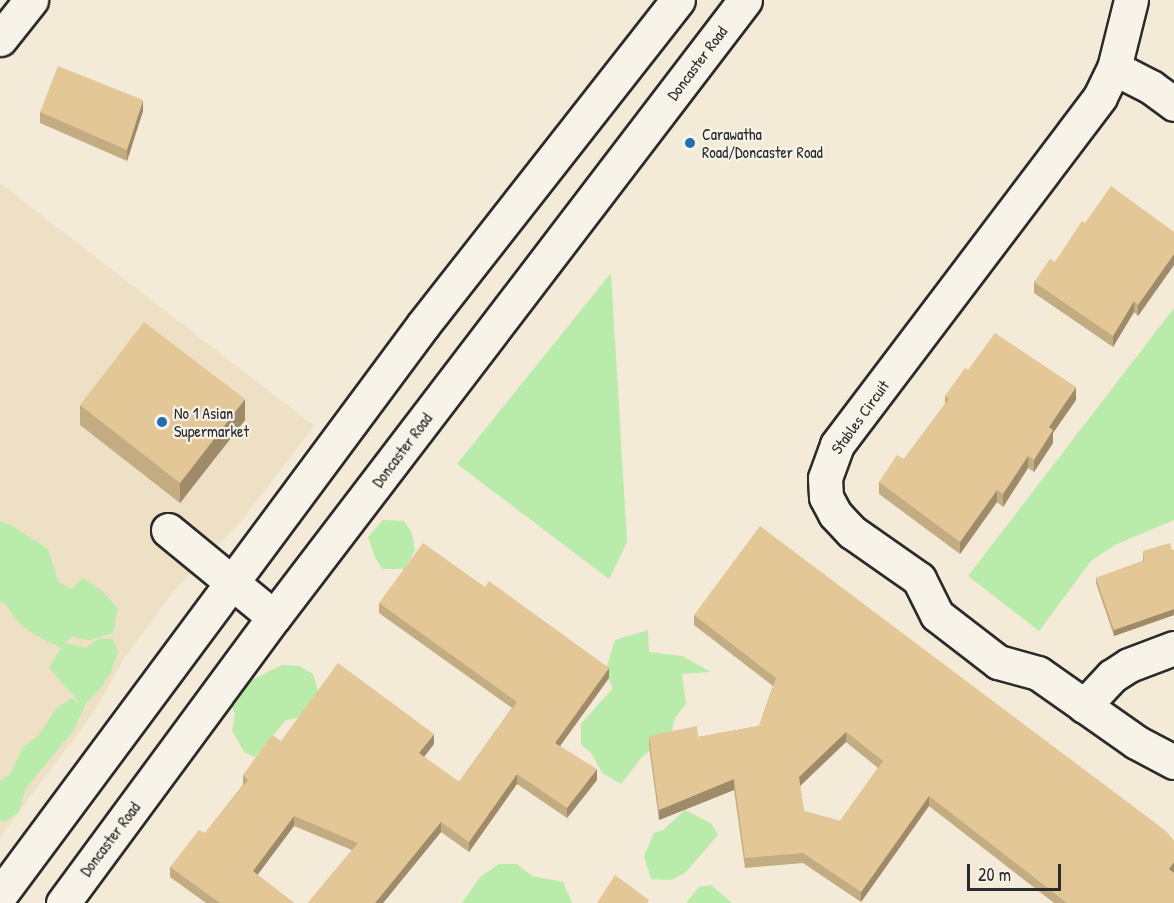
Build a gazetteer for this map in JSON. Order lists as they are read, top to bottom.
{
  "streets": {
    "main road": ["Doncaster Road", "Stables Circuit"]
  },
  "places": ["Carawatha Road/Doncaster Road", "No 1 Asian Supermarket"],
  "scale_bar": "20 m"
}
